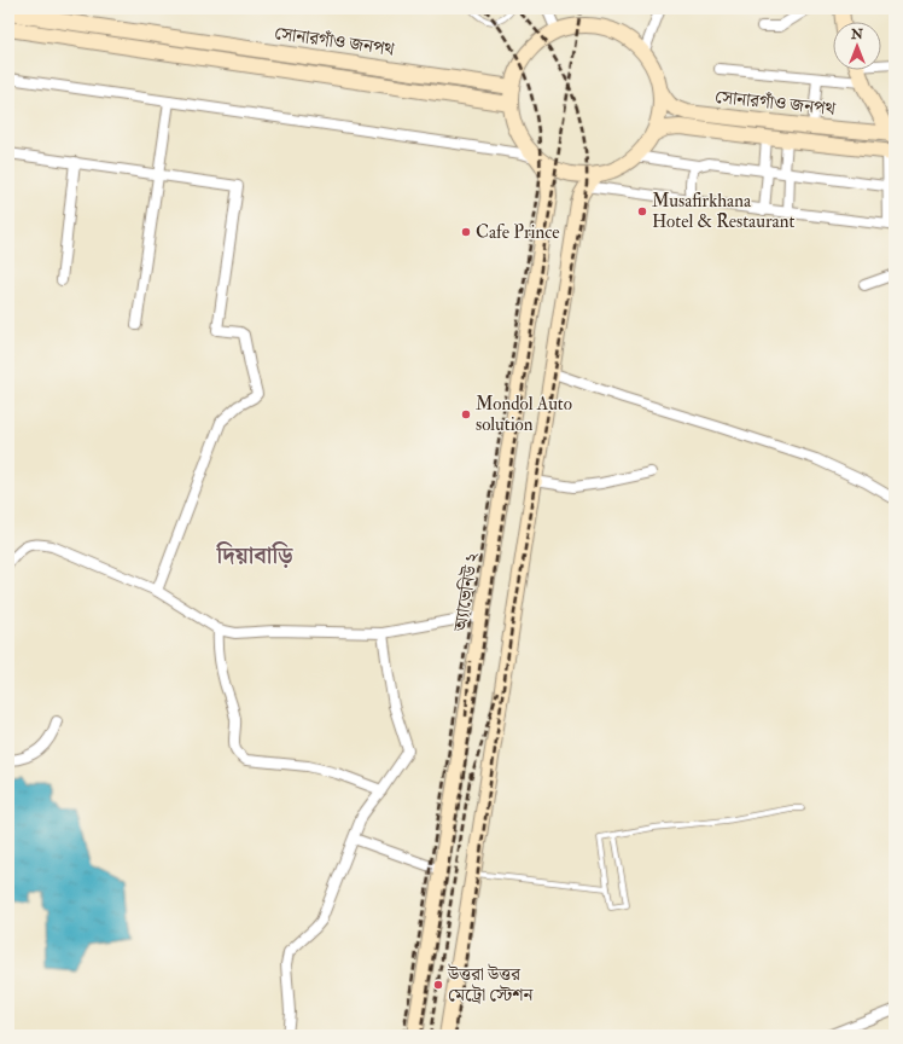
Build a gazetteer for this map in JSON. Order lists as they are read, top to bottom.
{
  "streets": {
    "main road": ["সোনারগাঁও জনপথ", "অ্যাভেনিউ ২"]
  },
  "crossings": [
    ["সোনারগাঁও জনপথ", "অ্যাভেনিউ ২"]
  ],
  "districts": ["দিয়াবাড়ি"],
  "places": [
    "Musafirkhana Hotel & Restaurant",
    "Cafe Prince",
    "Mondol Auto solution",
    "উত্তরা উত্তর মেট্রো স্টেশন"
  ],
  "north": "top"
}
